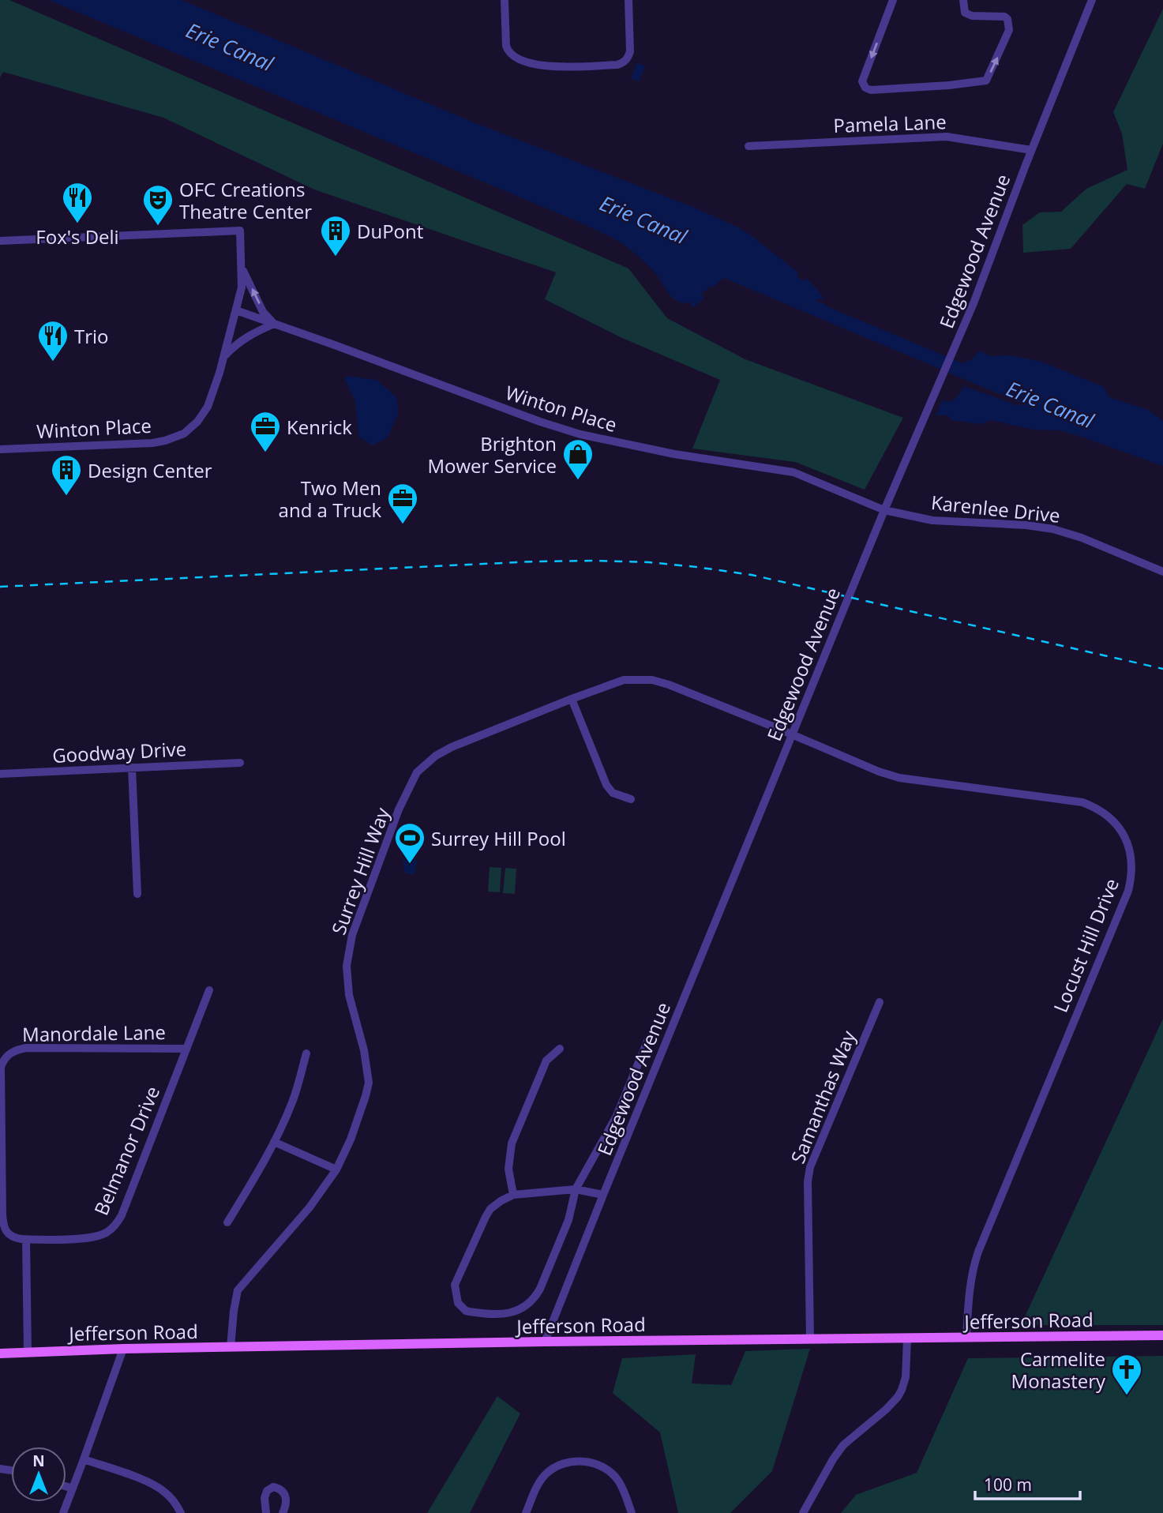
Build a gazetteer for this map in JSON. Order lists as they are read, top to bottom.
{
  "streets": {
    "main road": ["Jefferson Road"],
    "street": [
      "Pamela Lane",
      "Edgewood Avenue",
      "Winton Place",
      "Karenlee Drive",
      "Goodway Drive",
      "Surrey Hill Way",
      "Locust Hill Drive",
      "Manordale Lane",
      "Samanthas Way",
      "Belmanor Drive"
    ]
  },
  "crossings": [
    ["Pamela Lane", "Edgewood Avenue"],
    ["Edgewood Avenue", "Winton Place"],
    ["Edgewood Avenue", "Karenlee Drive"],
    ["Edgewood Avenue", "Surrey Hill Way"],
    ["Edgewood Avenue", "Locust Hill Drive"],
    ["Edgewood Avenue", "Jefferson Road"],
    ["Winton Place", "Karenlee Drive"],
    ["Surrey Hill Way", "Locust Hill Drive"],
    ["Surrey Hill Way", "Jefferson Road"],
    ["Locust Hill Drive", "Jefferson Road"],
    ["Manordale Lane", "Belmanor Drive"],
    ["Samanthas Way", "Jefferson Road"]
  ],
  "water": ["Erie Canal"],
  "places": {
    "restaurant": ["Fox's Deli", "Trio"],
    "theatre": ["OFC Creations Theatre Center"],
    "building": ["DuPont", "Design Center"],
    "office": ["Kenrick", "Two Men and a Truck"],
    "shop": ["Brighton Mower Service"],
    "sports": ["Surrey Hill Pool"],
    "church": ["Carmelite Monastery"]
  },
  "scale_bar": "100 m",
  "north": "top"
}
